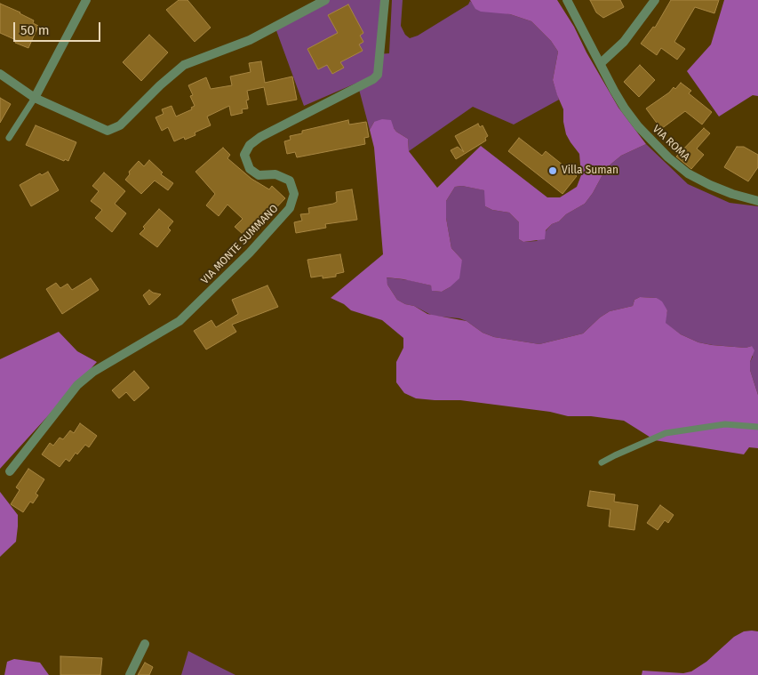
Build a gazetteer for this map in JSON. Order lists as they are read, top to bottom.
{
  "streets": {
    "street": ["VIA ROMA", "VIA MONTE SUMMANO"]
  },
  "places": ["Villa Suman"],
  "scale_bar": "50 m"
}
